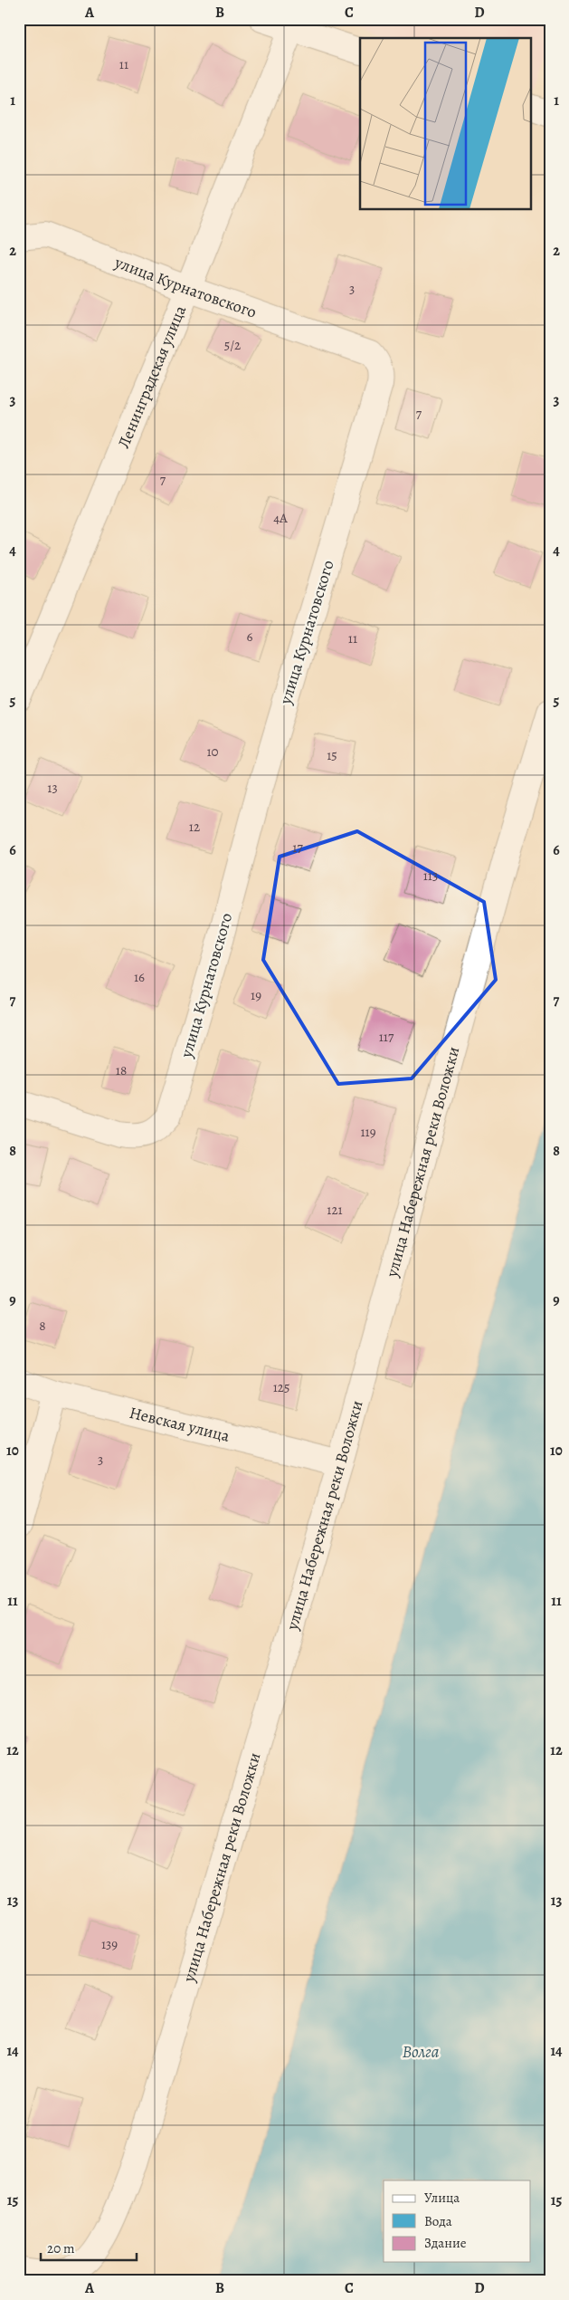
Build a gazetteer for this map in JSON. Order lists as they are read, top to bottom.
{
  "streets": {
    "street": [
      "улица Курнатовского",
      "Ленинградская улица",
      "улица Набережная реки Воложки",
      "Невская улица"
    ]
  },
  "crossings": [
    ["улица Курнатовского", "Ленинградская улица"],
    ["улица Набережная реки Воложки", "Невская улица"]
  ],
  "water": ["Волга"],
  "house_numbers": [
    "11",
    "3",
    "5/2",
    "7",
    "7",
    "4А",
    "6",
    "11",
    "10",
    "15",
    "13",
    "12",
    "17",
    "113",
    "16",
    "19",
    "117",
    "18",
    "119",
    "121",
    "8",
    "125",
    "3",
    "139"
  ],
  "legend": ["Улица", "Вода", "Здание"],
  "scale_bar": "20 m",
  "grid": {
    "columns": [
      "A",
      "B",
      "C",
      "D"
    ],
    "rows": [
      "1",
      "2",
      "3",
      "4",
      "5",
      "6",
      "7",
      "8",
      "9",
      "10",
      "11",
      "12",
      "13",
      "14",
      "15"
    ]
  }
}
